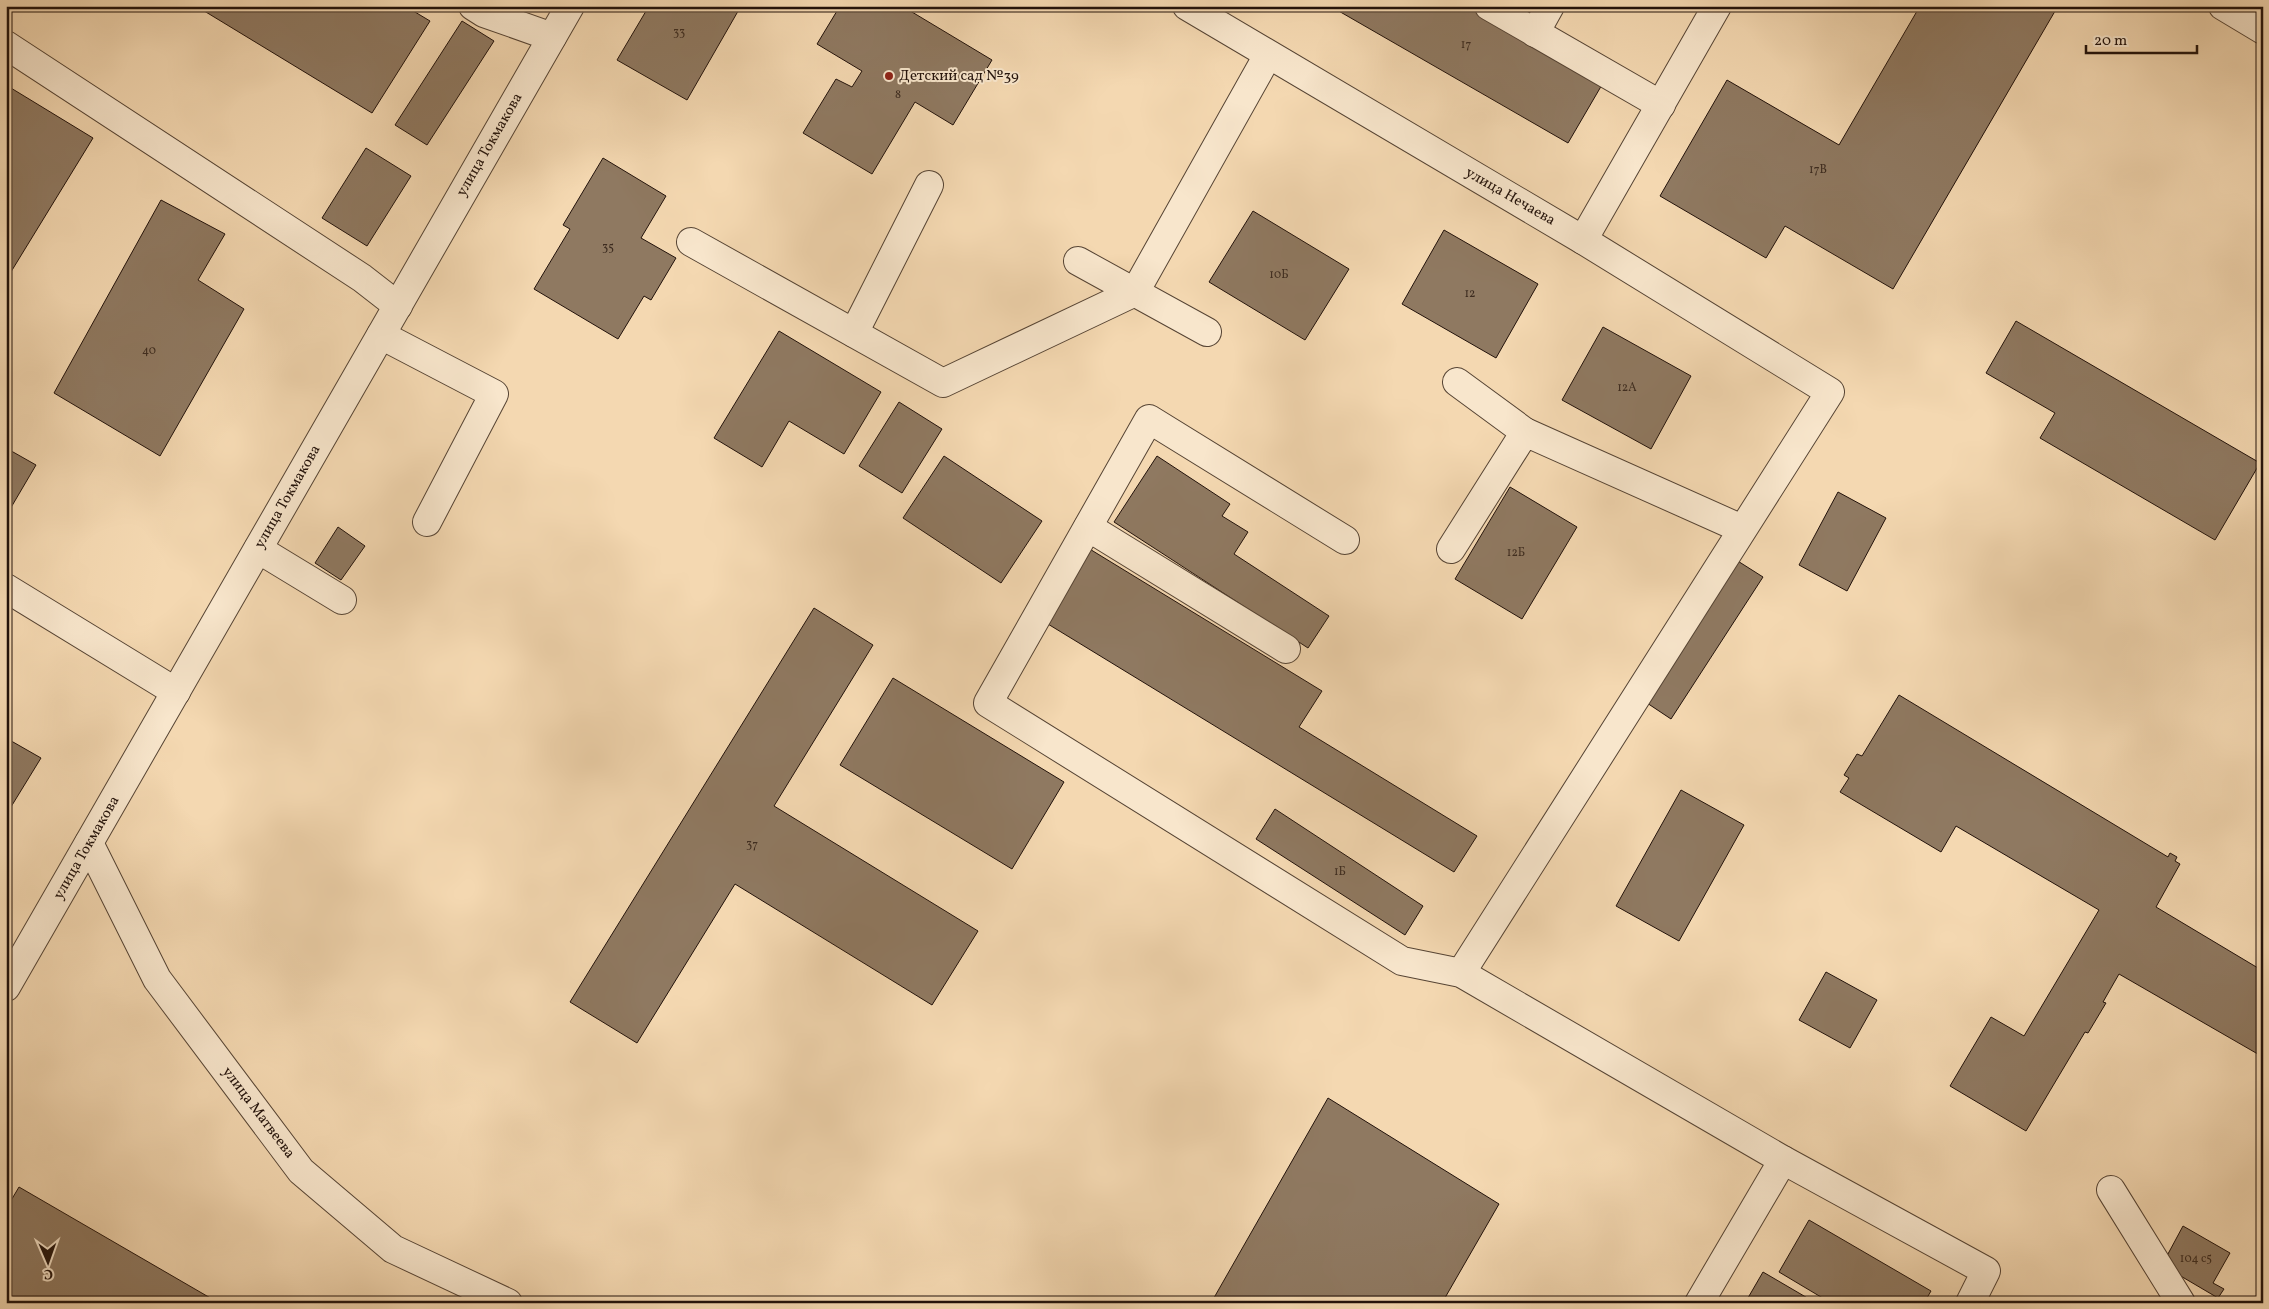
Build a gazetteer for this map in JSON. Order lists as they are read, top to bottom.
{
  "streets": {
    "street": ["улица Токмакова", "улица Нечаева", "улица Матвеева"]
  },
  "crossings": [
    ["улица Токмакова", "улица Матвеева"]
  ],
  "places": ["Детский сад №39"],
  "house_numbers": [
    "33",
    "17",
    "8",
    "17В",
    "35",
    "10Б",
    "12",
    "40",
    "12А",
    "12Б",
    "37",
    "1Б",
    "104 с5"
  ],
  "scale_bar": "20 m",
  "north": "bottom"
}
